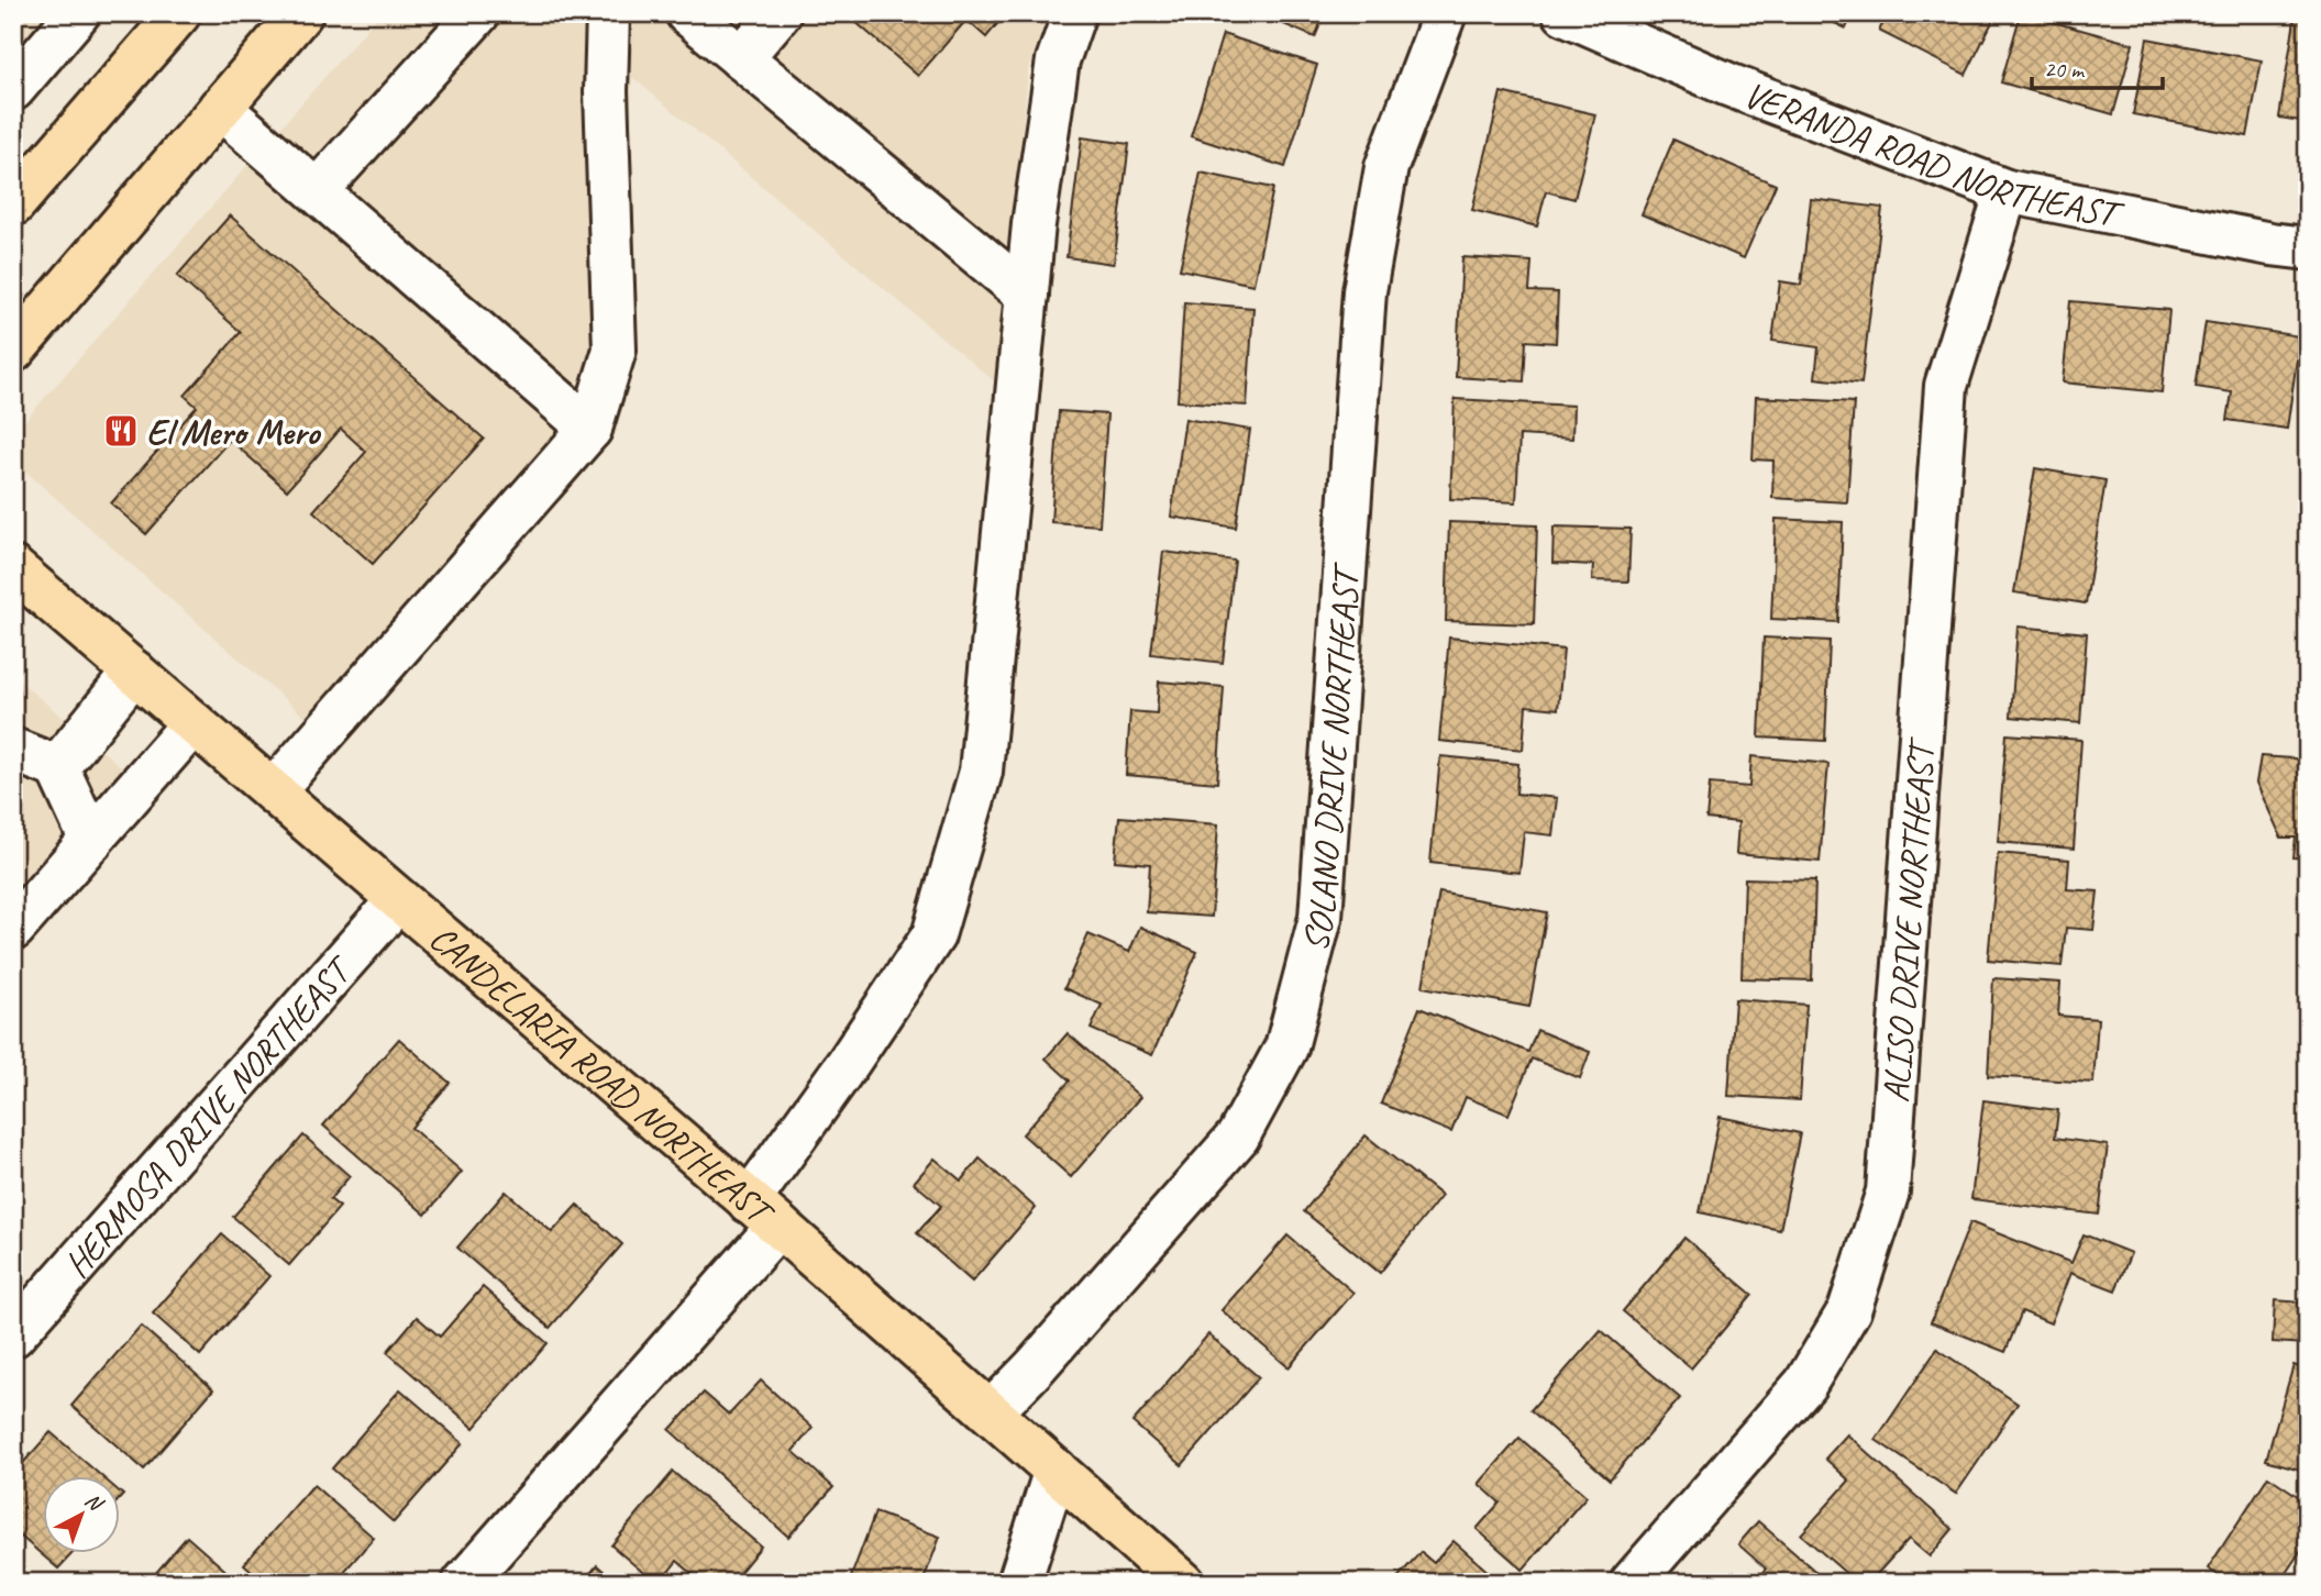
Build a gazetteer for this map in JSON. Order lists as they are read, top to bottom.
{
  "streets": {
    "main road": ["CANDELARIA ROAD NORTHEAST"],
    "street": [
      "VERANDA ROAD NORTHEAST",
      "SOLANO DRIVE NORTHEAST",
      "ALISO DRIVE NORTHEAST",
      "HERMOSA DRIVE NORTHEAST"
    ]
  },
  "crossings": [
    ["VERANDA ROAD NORTHEAST", "ALISO DRIVE NORTHEAST"],
    ["SOLANO DRIVE NORTHEAST", "CANDELARIA ROAD NORTHEAST"],
    ["CANDELARIA ROAD NORTHEAST", "HERMOSA DRIVE NORTHEAST"]
  ],
  "places": {
    "restaurant": ["El Mero Mero"]
  },
  "scale_bar": "20 m",
  "north": "top right"
}
